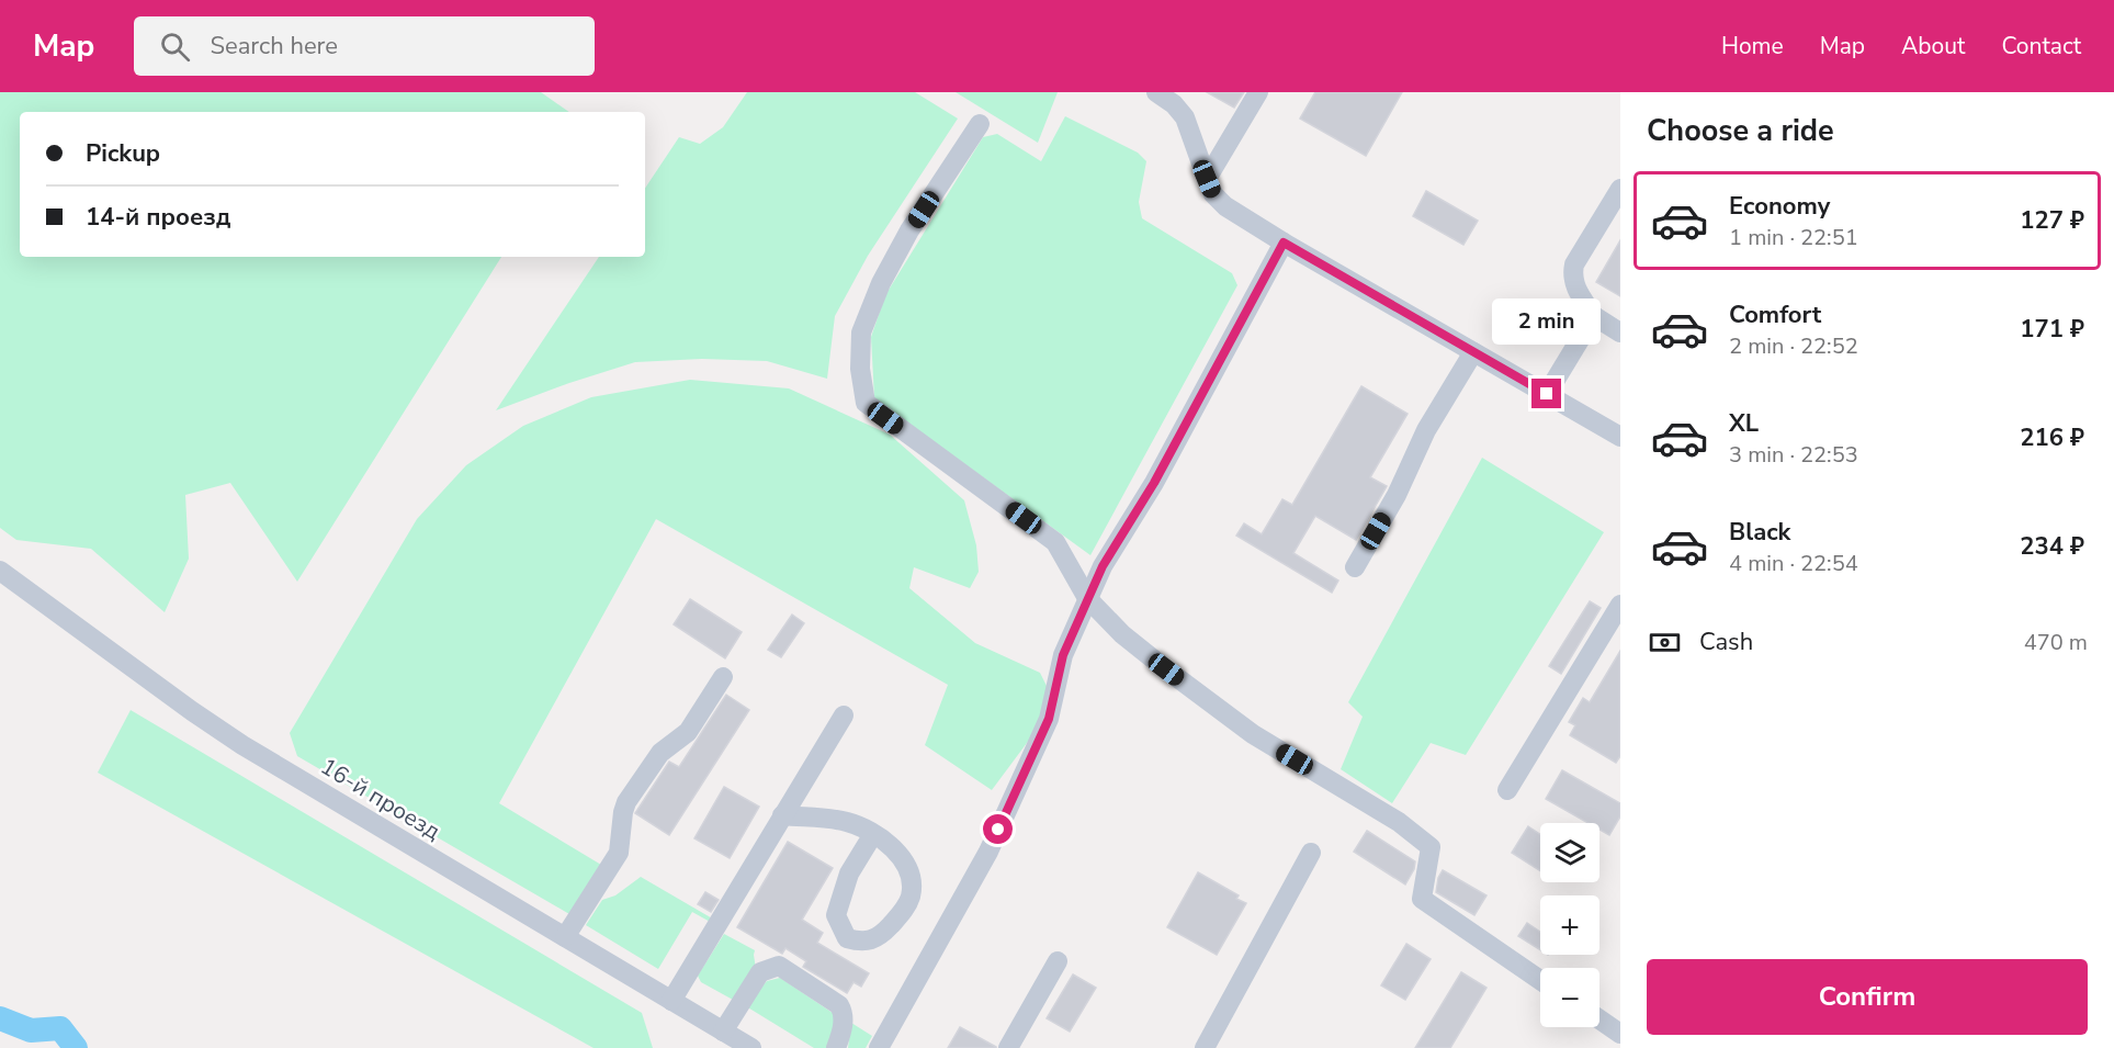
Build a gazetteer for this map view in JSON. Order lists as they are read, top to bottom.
{
  "streets": {
    "street": ["16-й проезд"]
  },
  "page": {
    "header": "Map",
    "search": "Search here",
    "nav": [
      "Home",
      "Map",
      "About",
      "Contact"
    ],
    "heading": "Choose a ride",
    "banner": ["Pickup", "14-й проезд"],
    "list": [
      {
        "name": "Economy",
        "note": "1 min · 22:51",
        "value": "127 ₽"
      },
      {
        "name": "Comfort",
        "note": "2 min · 22:52",
        "value": "171 ₽"
      },
      {
        "name": "XL",
        "note": "3 min · 22:53",
        "value": "216 ₽"
      },
      {
        "name": "Black",
        "note": "4 min · 22:54",
        "value": "234 ₽"
      }
    ],
    "bubble": "2 min",
    "pay": ["Cash", "470 m"],
    "map_buttons": ["+", "−"],
    "buttons": "Confirm"
  }
}
